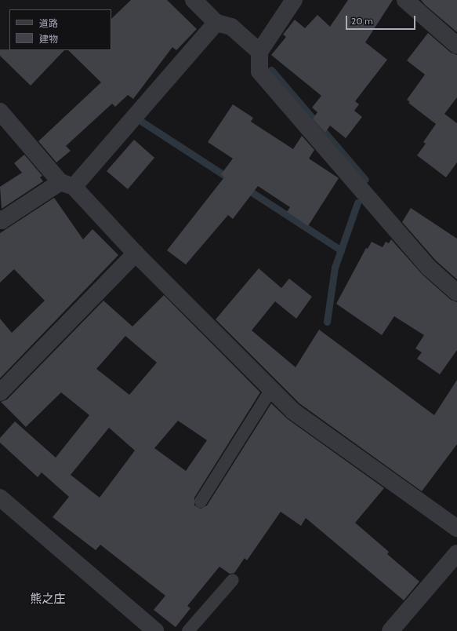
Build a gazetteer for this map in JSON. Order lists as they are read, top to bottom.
{
  "districts": ["熊之庄"],
  "legend": ["道路", "建物"],
  "scale_bar": "20 m"
}
